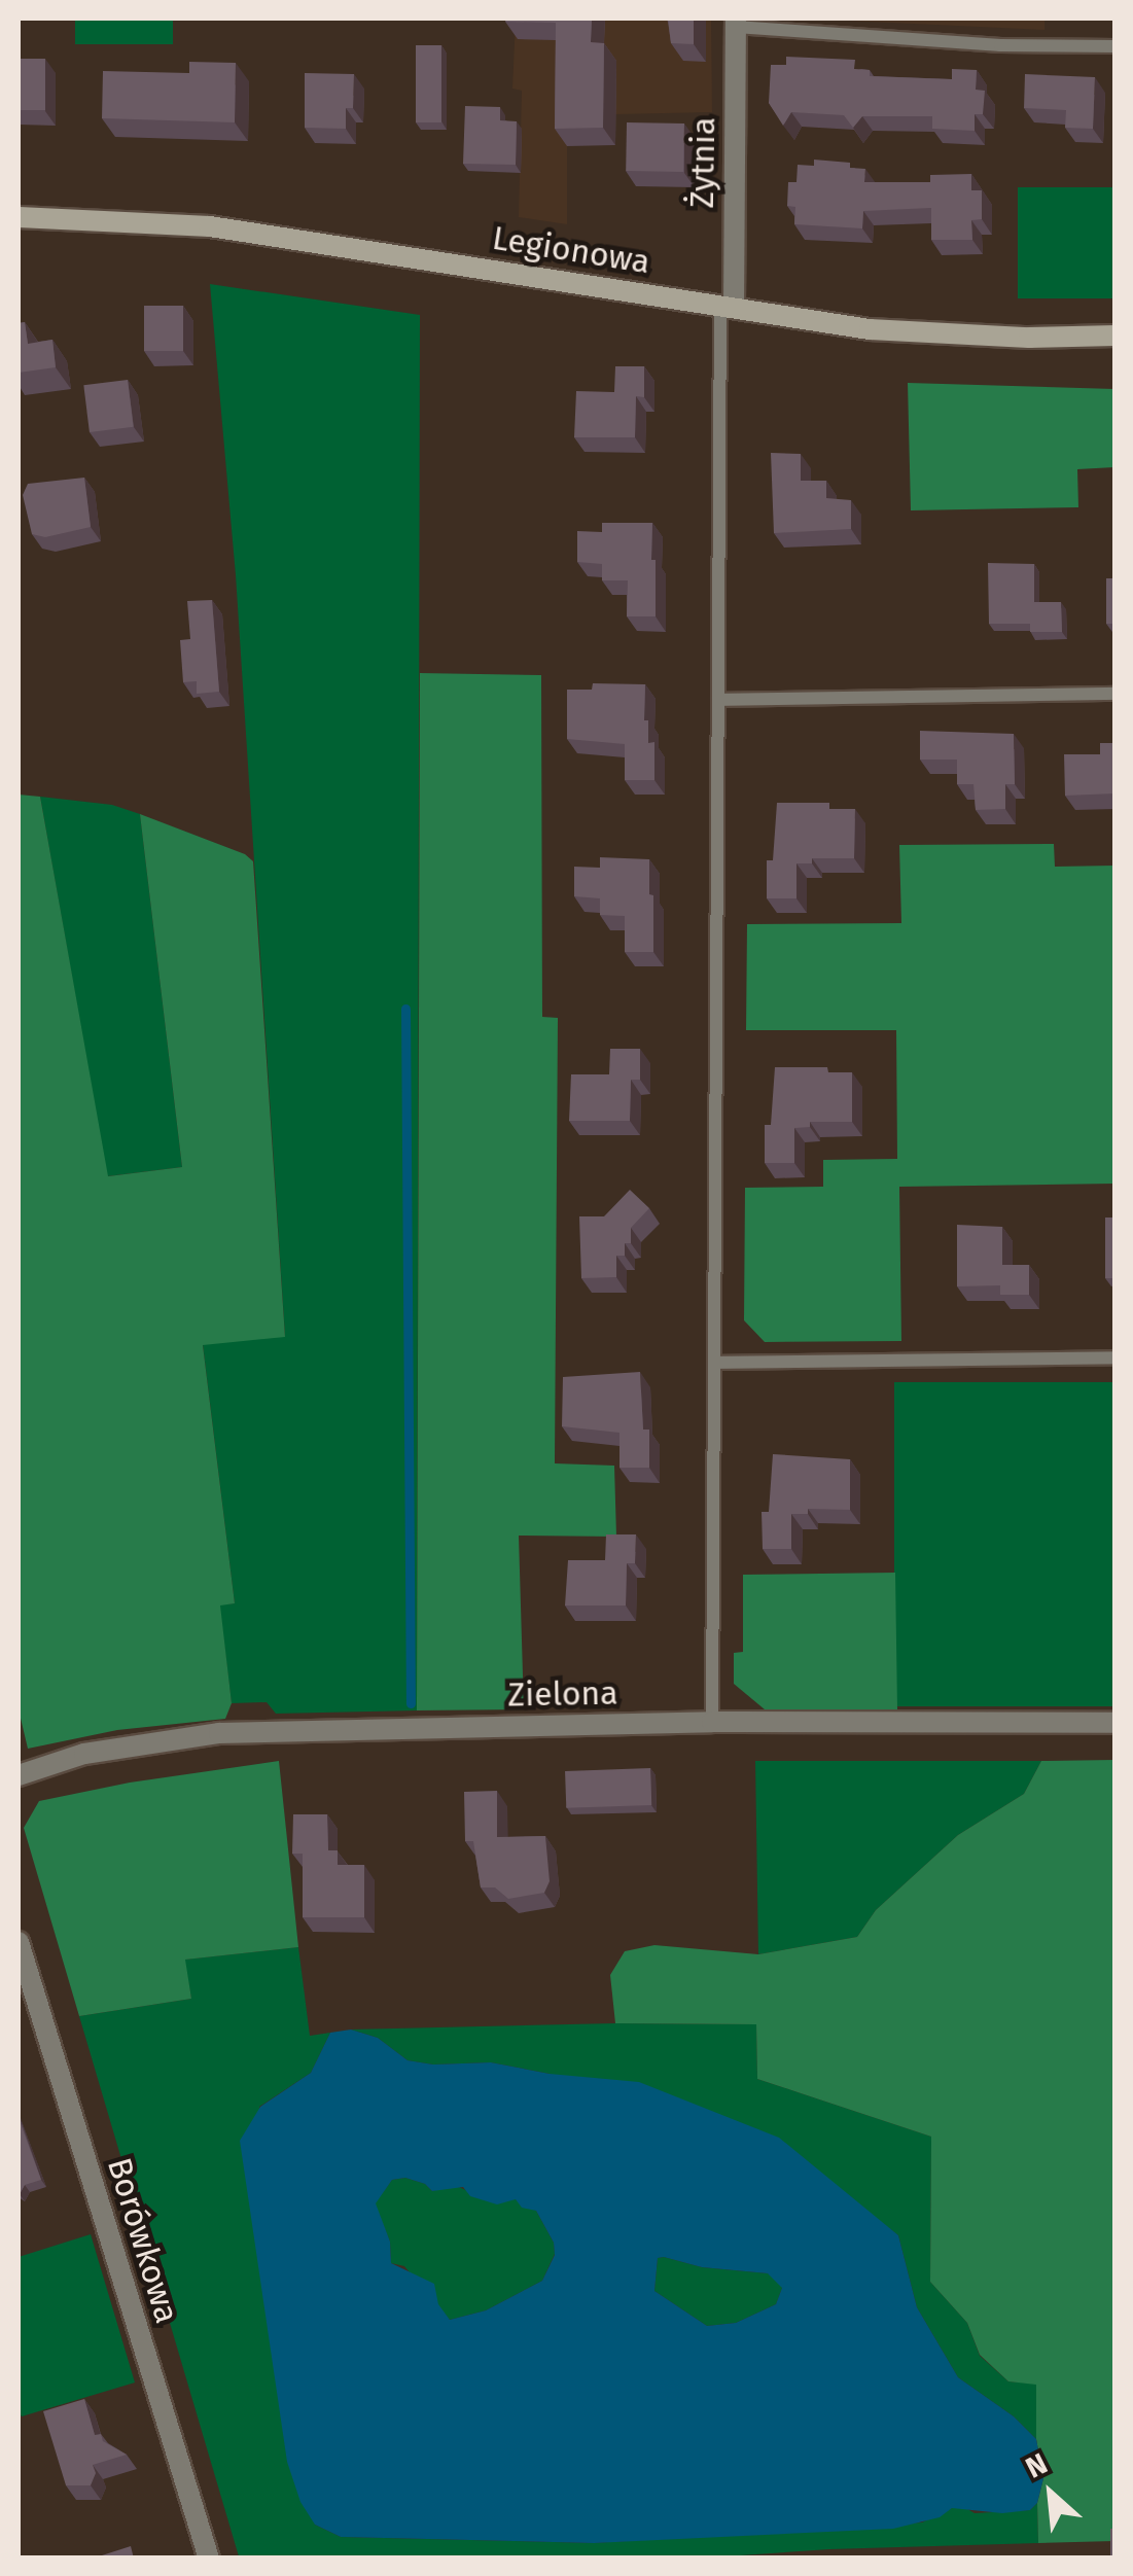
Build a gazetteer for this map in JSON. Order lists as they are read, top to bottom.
{
  "streets": {
    "main road": ["Legionowa"],
    "street": ["Żytnia", "Zielona", "Borówkowa"]
  },
  "crossings": [
    ["Żytnia", "Legionowa"]
  ],
  "north": "top left"
}
